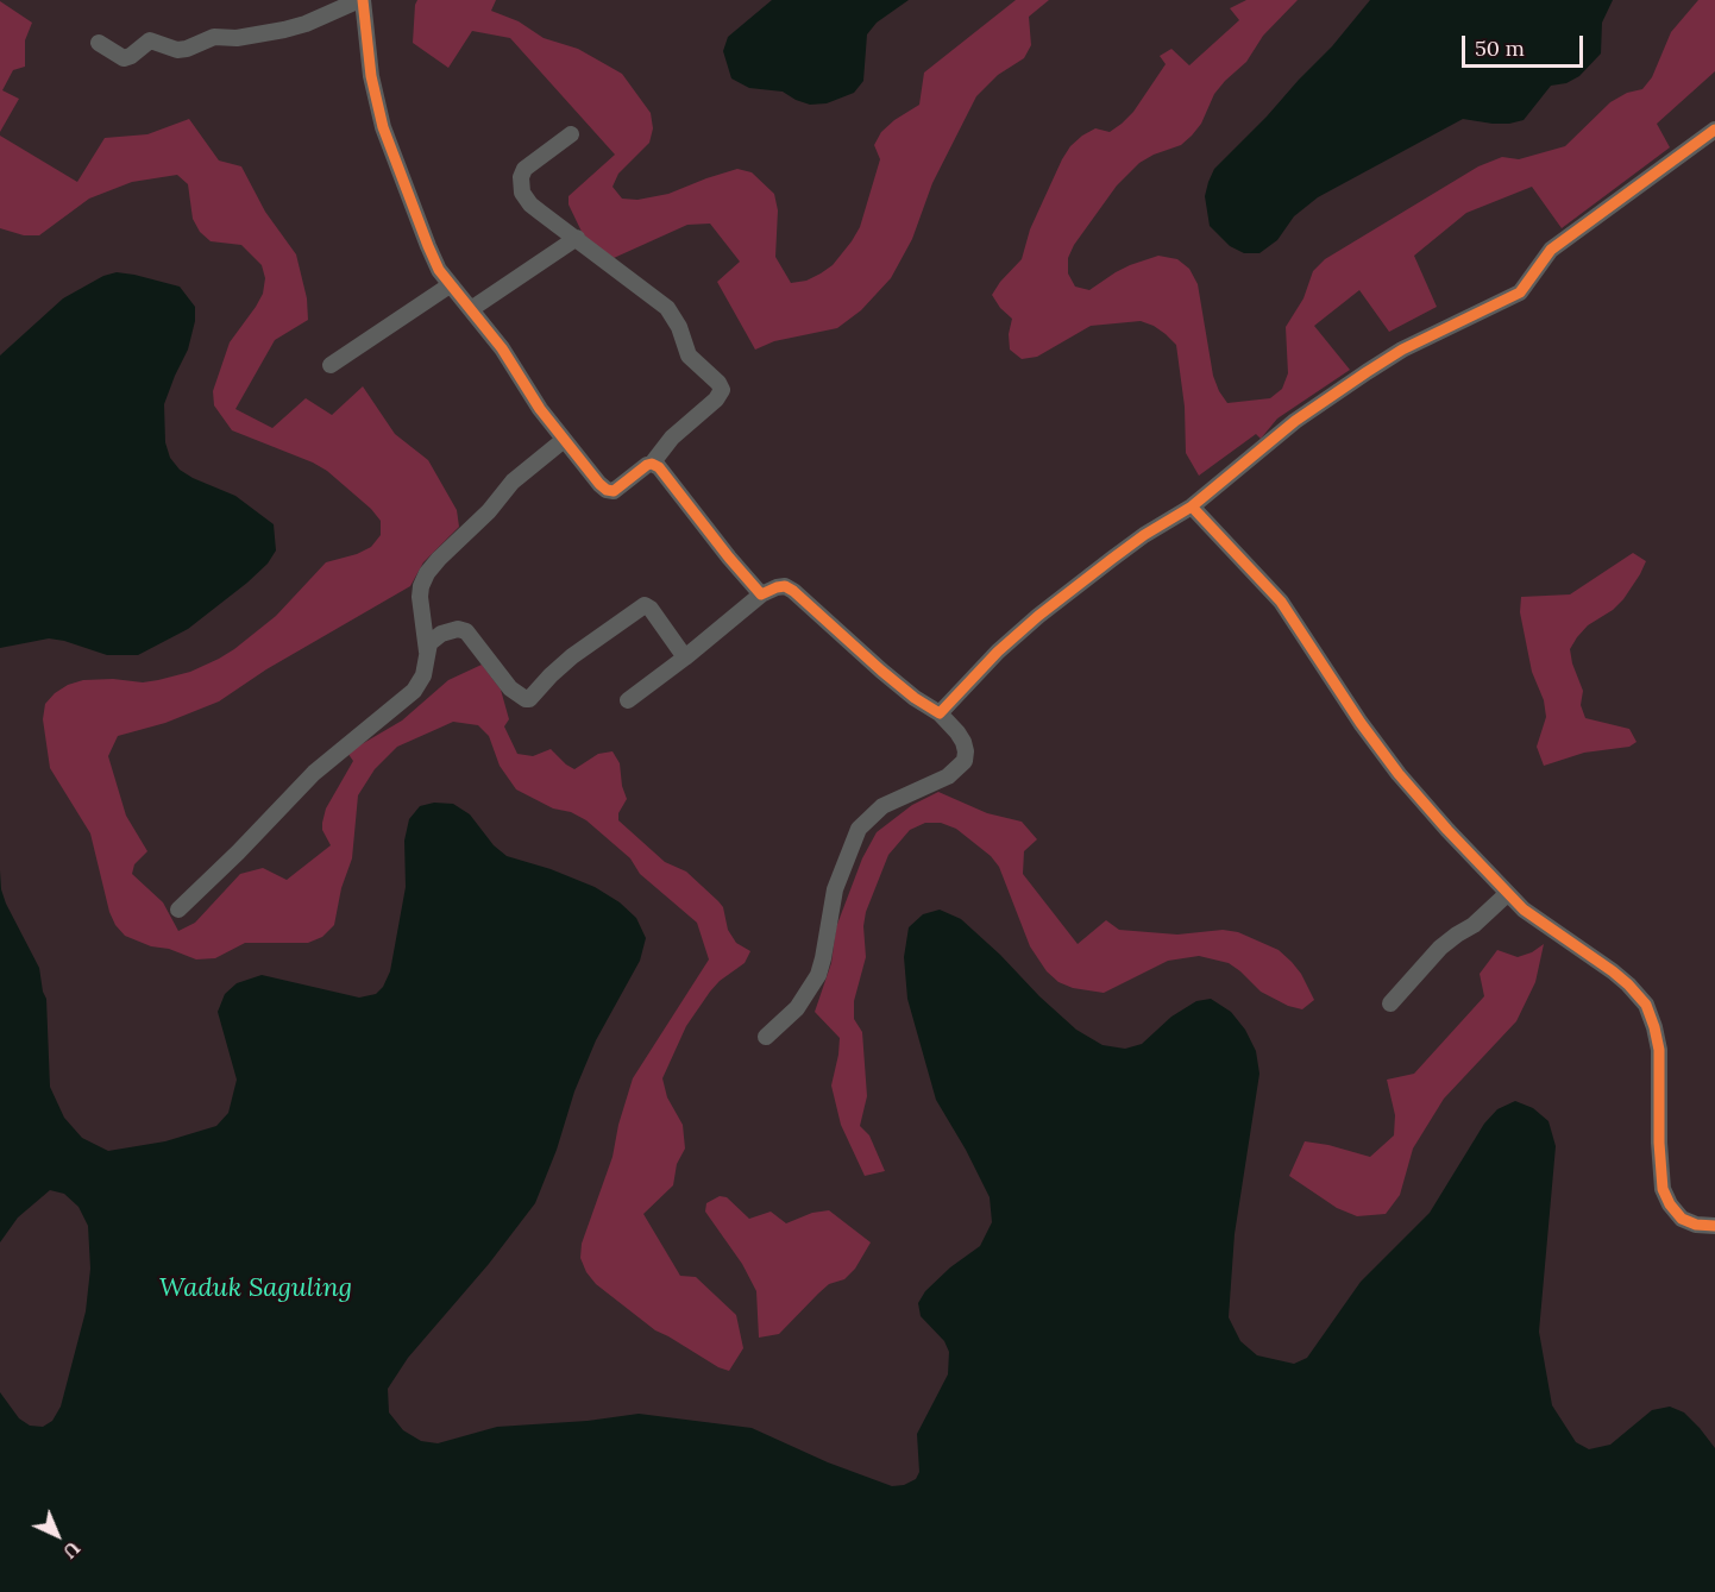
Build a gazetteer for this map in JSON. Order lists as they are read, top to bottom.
{
  "water": ["Waduk Saguling"],
  "scale_bar": "50 m",
  "north": "bottom right"
}
